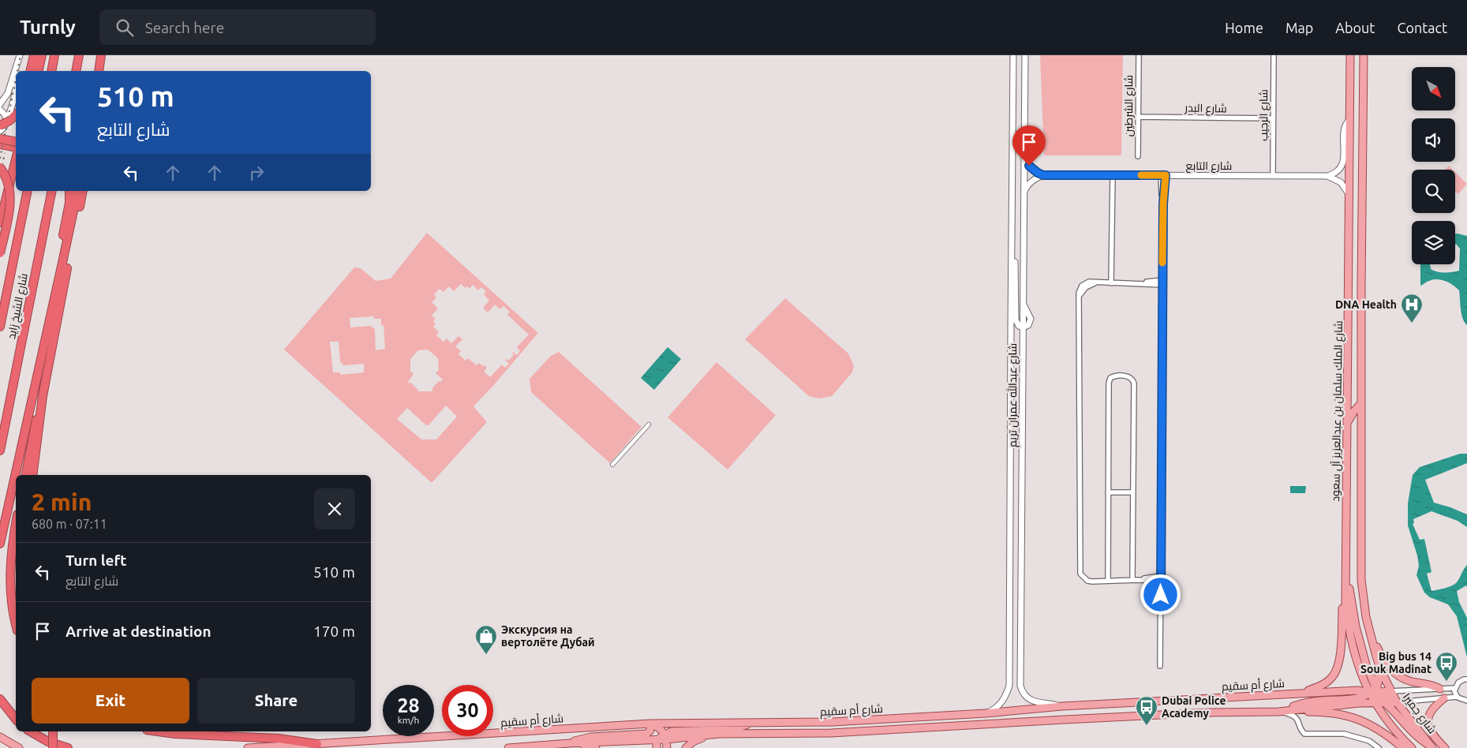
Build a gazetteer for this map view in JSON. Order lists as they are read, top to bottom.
{
  "streets": {
    "highway": ["شارع الشيخ زايد"],
    "main road": ["شارع الملك سلمان بن عبدالعزيز آل سعود", "شارع أم سقيم", "شارع جميرا"],
    "street": [
      "شارع الشرطين",
      "شارع البدر",
      "شارع الرجيب",
      "شارع التابع",
      "شارع عبدالله عمران تريم"
    ]
  },
  "crossings": [
    ["شارع الشرطين", "شارع البدر"],
    ["شارع البدر", "شارع الرجيب"],
    ["شارع الرجيب", "شارع التابع"],
    ["شارع عبدالله عمران تريم", "شارع أم سقيم"],
    ["شارع الملك سلمان بن عبدالعزيز آل سعود", "شارع أم سقيم"],
    ["شارع أم سقيم", "شارع جميرا"]
  ],
  "places": {
    "hospital": ["DNA Health"],
    "shop": ["Экскурсия на вертолёте Дубай"],
    "bus stop": ["Big bus 14 Souk Madinat", "Dubai Police Academy"]
  },
  "north": "bottom right",
  "page": {
    "header": "Turnly",
    "search": "Search here",
    "nav": [
      "Home",
      "Map",
      "About",
      "Contact"
    ],
    "turn": ["510 m", "شارع التابع"],
    "heading": ["2 min", "680 m · 07:11"],
    "list": [
      {
        "name": "Turn left",
        "note": "شارع التابع",
        "value": "510 m"
      },
      {
        "name": "Arrive at destination",
        "value": "170 m"
      }
    ],
    "buttons": ["Exit", "Share"],
    "speed": "28 km/h",
    "limit": "30"
  }
}
